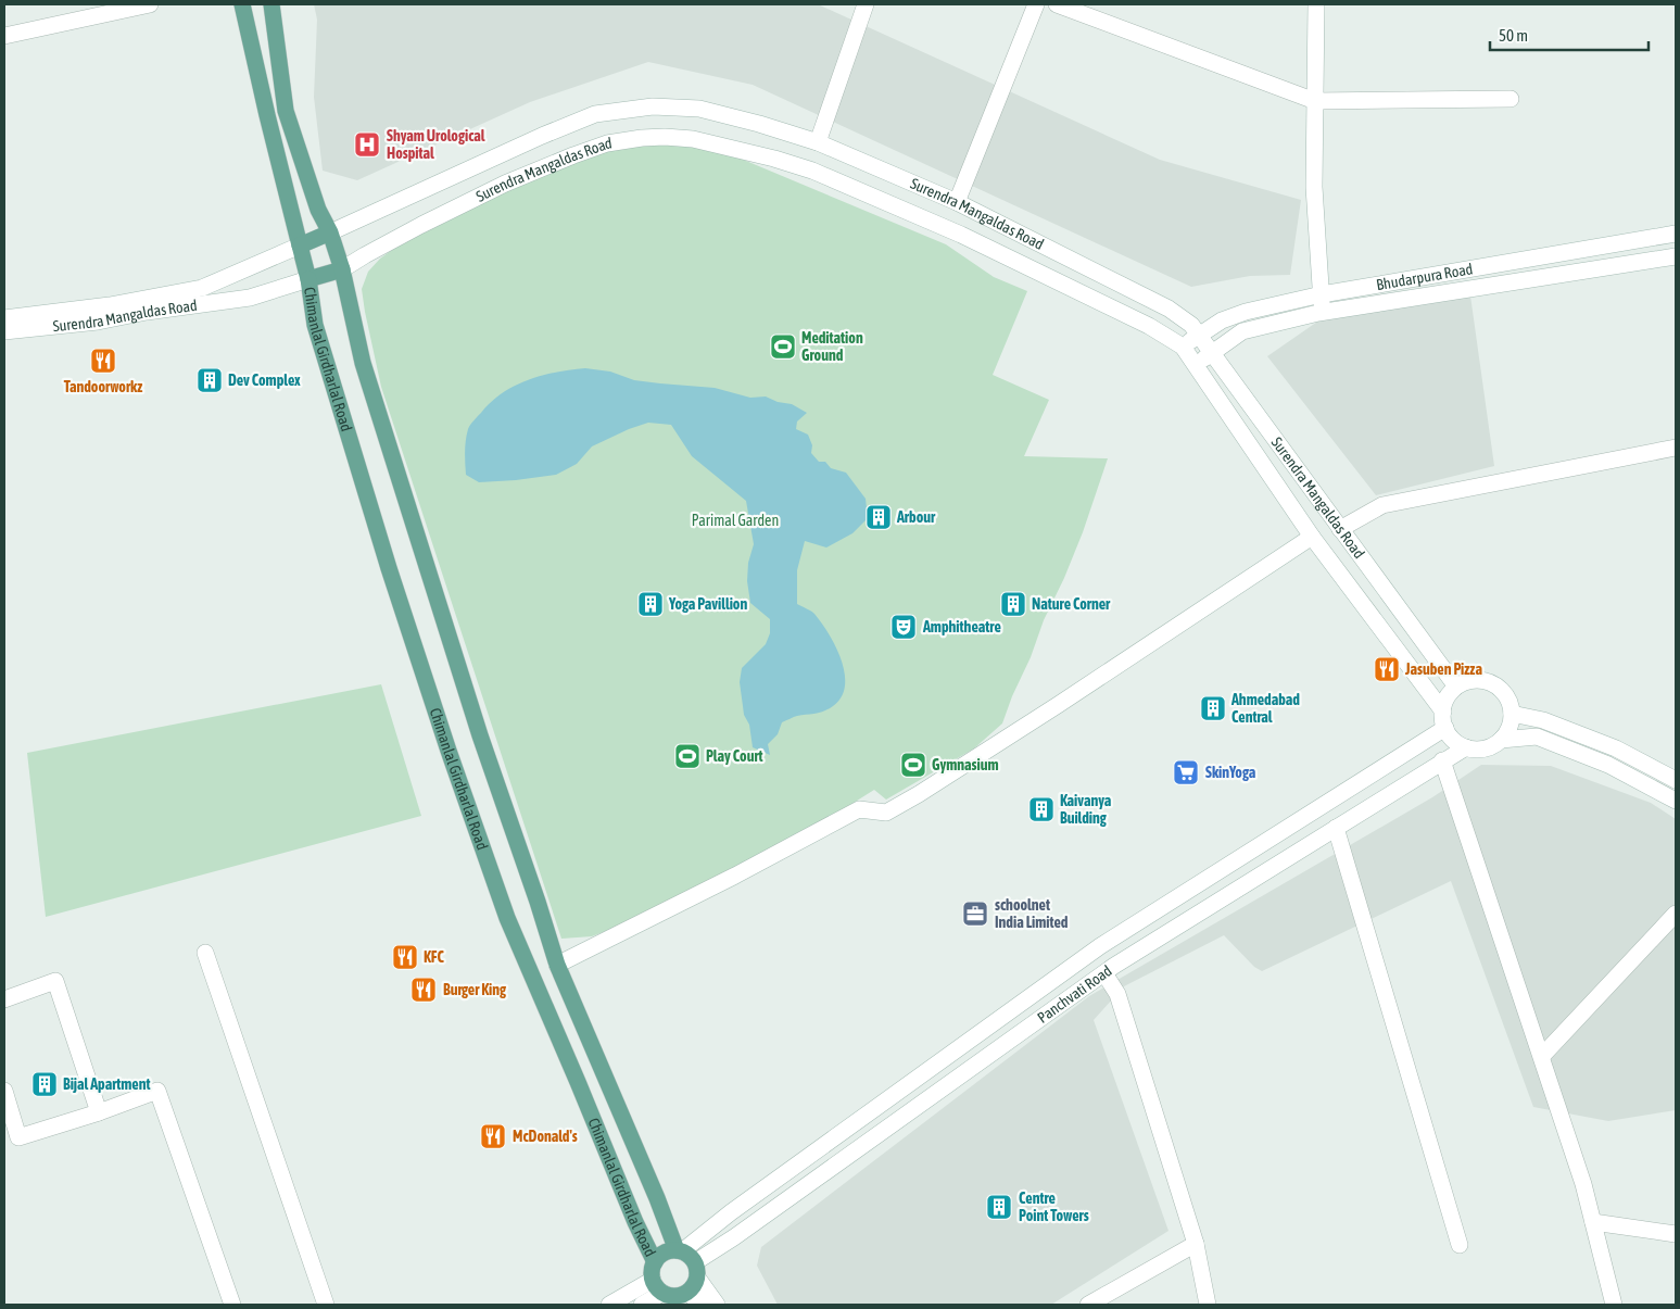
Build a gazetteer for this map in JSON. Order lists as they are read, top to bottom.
{
  "streets": {
    "main road": ["Chimanlal Girdharlal Road"],
    "street": ["Surendra Mangaldas Road", "Bhudarpura Road", "Panchvati Road"]
  },
  "crossings": [
    ["Surendra Mangaldas Road", "Bhudarpura Road"],
    ["Surendra Mangaldas Road", "Chimanlal Girdharlal Road"],
    ["Surendra Mangaldas Road", "Panchvati Road"],
    ["Chimanlal Girdharlal Road", "Panchvati Road"]
  ],
  "parks": ["Parimal Garden"],
  "places": {
    "hospital": ["Shyam Urological Hospital"],
    "sports": ["Meditation Ground", "Play Court", "Gymnasium"],
    "restaurant": [
      "Tandoorworkz",
      "Jasuben Pizza",
      "KFC",
      "Burger King",
      "McDonald's"
    ],
    "building": [
      "Dev Complex",
      "Arbour",
      "Yoga Pavillion",
      "Nature Corner",
      "Ahmedabad Central",
      "Kaivanya Building",
      "Bijal Apartment",
      "Centre Point Towers"
    ],
    "theatre": ["Amphitheatre"],
    "supermarket": ["SkinYoga"],
    "office": ["schoolnet India Limited"]
  },
  "scale_bar": "50 m"
}
